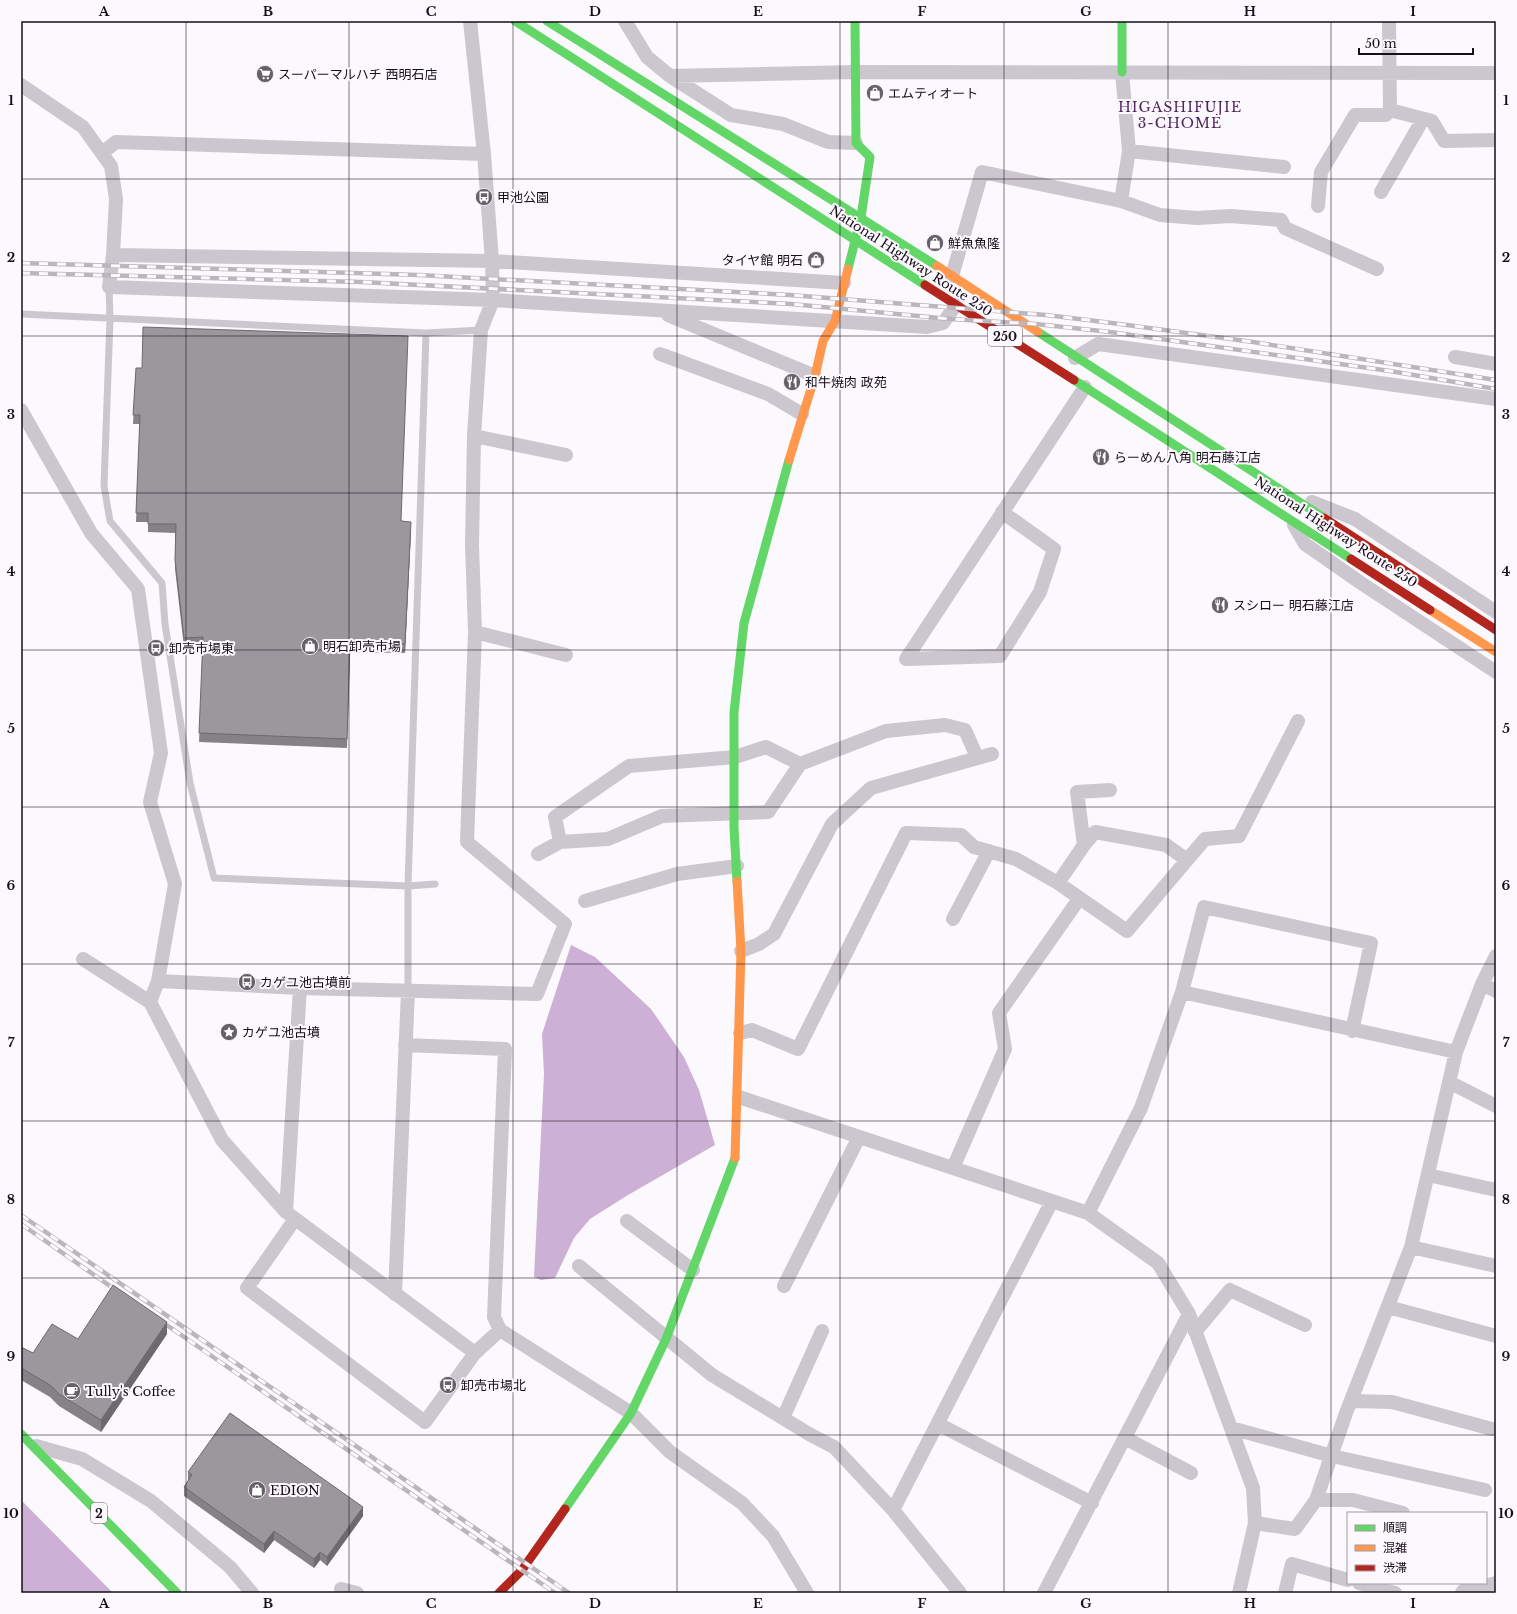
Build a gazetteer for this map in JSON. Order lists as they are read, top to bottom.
{
  "streets": {
    "main road": ["National Highway Route 250", "250", "2"]
  },
  "districts": ["HIGASHIFUJIE 3-CHOME"],
  "places": {
    "supermarket": ["スーパーマルハチ 西明石店"],
    "shop": [
      "エムティオート",
      "鮮魚魚隆",
      "タイヤ館 明石",
      "明石卸売市場",
      "EDION"
    ],
    "bus stop": [
      "甲池公園",
      "卸売市場東",
      "カゲユ池古墳前",
      "卸売市場北"
    ],
    "restaurant": ["和牛焼肉 政苑", "らーめん八角 明石藤江店", "スシロー 明石藤江店"],
    "place": ["カゲユ池古墳"],
    "cafe": ["Tully's Coffee"]
  },
  "legend": ["順調", "混雑", "渋滞"],
  "scale_bar": "50 m",
  "grid": {
    "columns": [
      "A",
      "B",
      "C",
      "D",
      "E",
      "F",
      "G",
      "H",
      "I"
    ],
    "rows": [
      "1",
      "2",
      "3",
      "4",
      "5",
      "6",
      "7",
      "8",
      "9",
      "10"
    ]
  }
}
